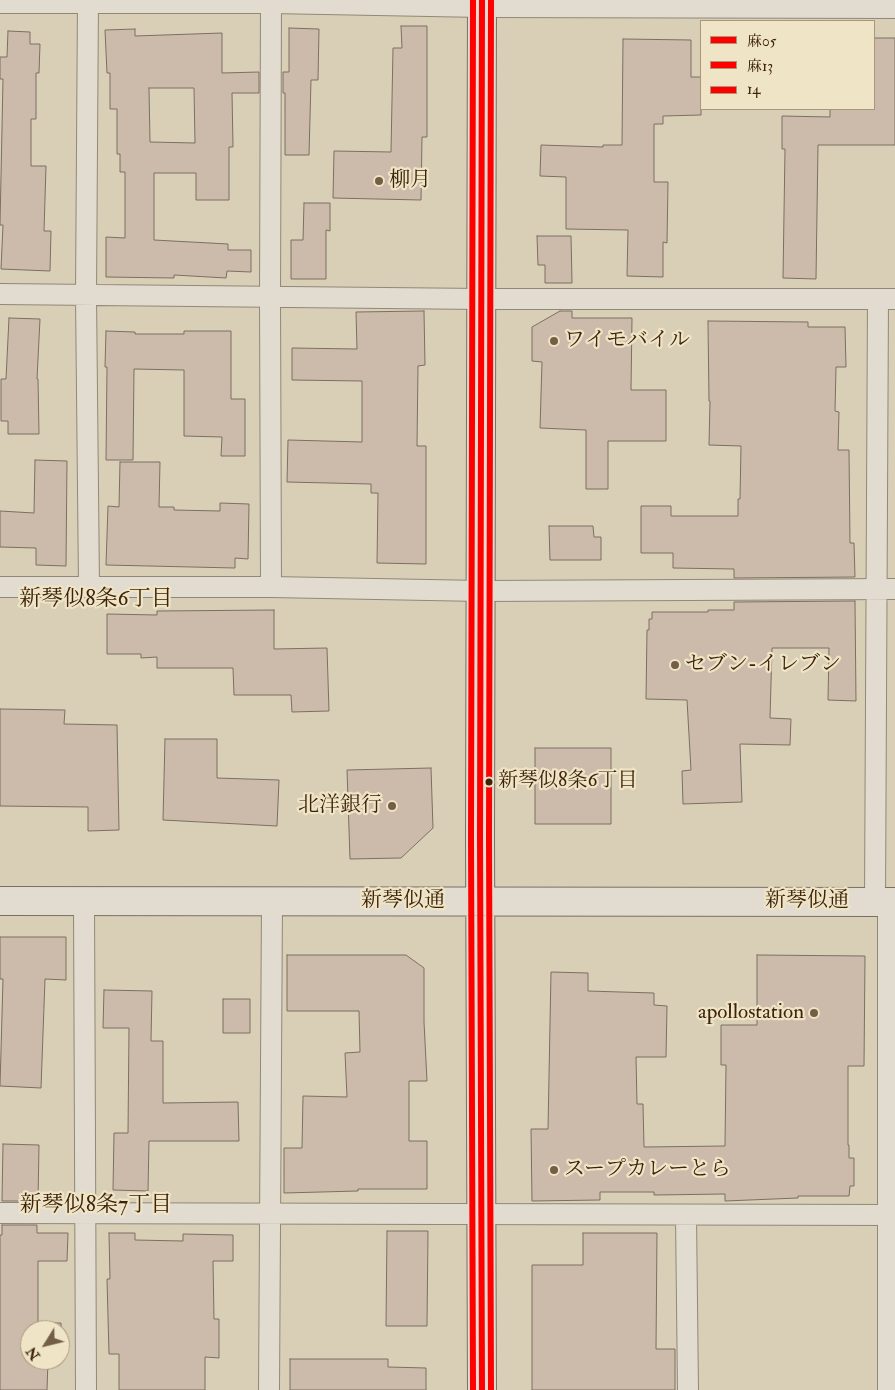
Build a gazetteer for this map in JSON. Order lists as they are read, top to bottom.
{
  "streets": {
    "main road": ["新琴似通"]
  },
  "districts": ["新琴似8条6丁目", "新琴似8条7丁目"],
  "places": [
    "柳月",
    "ワイモバイル",
    "セブン-イレブン",
    "新琴似8条6丁目",
    "北洋銀行",
    "apollostation",
    "スープカレーとら"
  ],
  "lines": ["transit line 麻05", "transit line 麻13", "transit line 14"],
  "legend": ["麻05", "麻13", "14"],
  "north": "bottom left"
}
